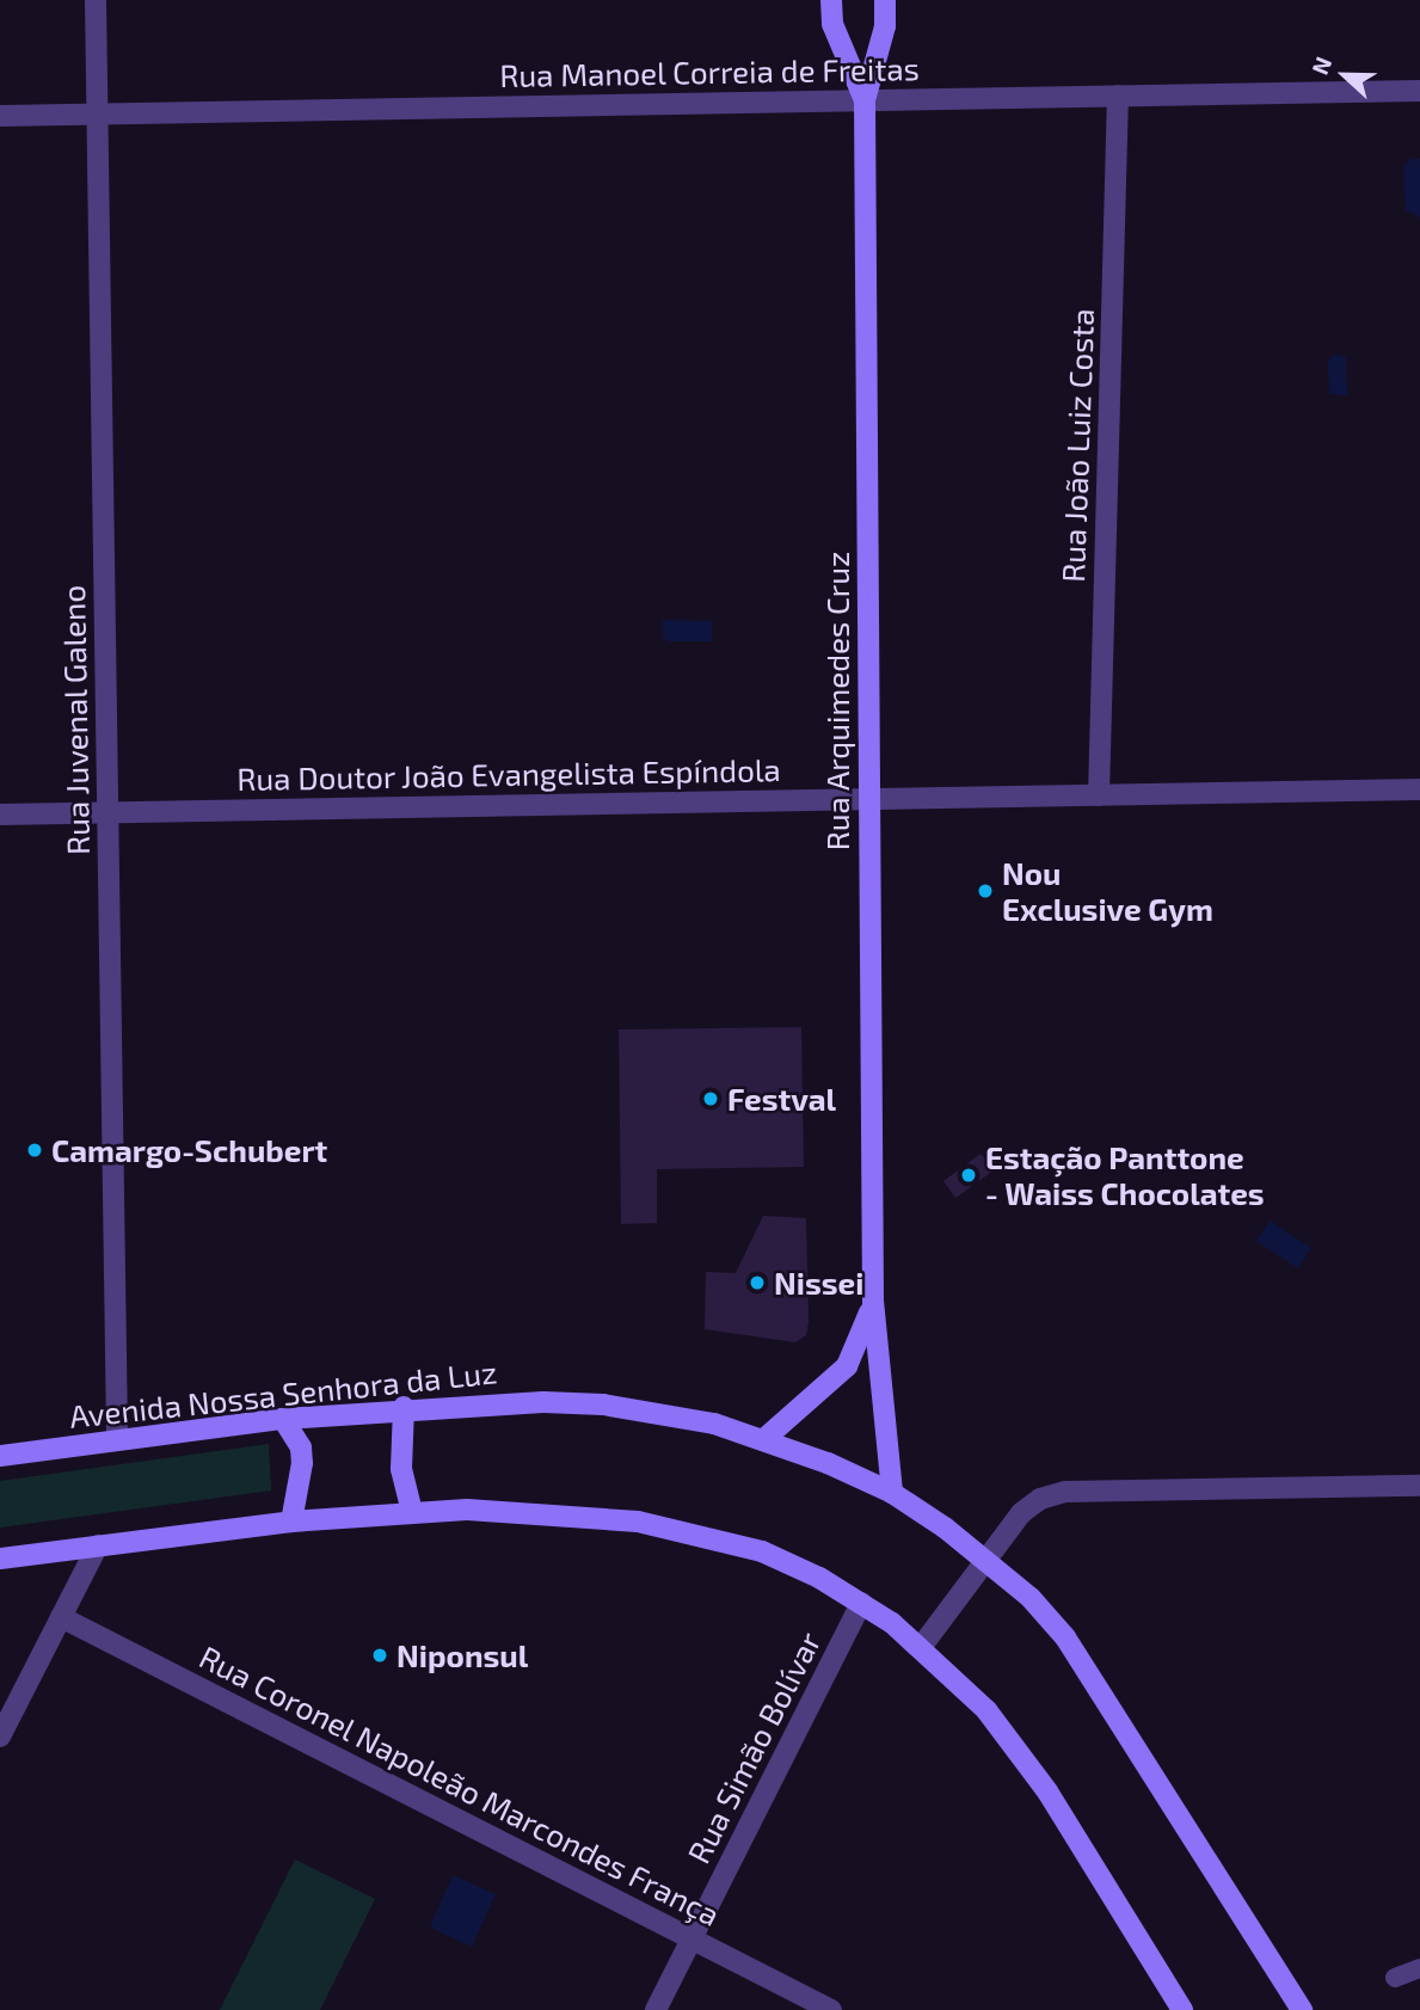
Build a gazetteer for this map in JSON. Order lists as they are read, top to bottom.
{
  "streets": {
    "main road": ["Rua Arquimedes Cruz", "Avenida Nossa Senhora da Luz"],
    "street": [
      "Rua Manoel Correia de Freitas",
      "Rua João Luiz Costa",
      "Rua Juvenal Galeno",
      "Rua Doutor João Evangelista Espíndola",
      "Rua Simão Bolívar",
      "Rua Coronel Napoleão Marcondes França"
    ]
  },
  "crossings": [
    ["Rua Manoel Correia de Freitas", "Rua João Luiz Costa"],
    ["Rua Manoel Correia de Freitas", "Rua Arquimedes Cruz"],
    ["Rua Manoel Correia de Freitas", "Rua Juvenal Galeno"],
    ["Rua João Luiz Costa", "Rua Doutor João Evangelista Espíndola"],
    ["Rua Arquimedes Cruz", "Rua Doutor João Evangelista Espíndola"],
    ["Rua Arquimedes Cruz", "Avenida Nossa Senhora da Luz"],
    ["Rua Juvenal Galeno", "Rua Doutor João Evangelista Espíndola"],
    ["Rua Juvenal Galeno", "Avenida Nossa Senhora da Luz"],
    ["Rua Simão Bolívar", "Rua Coronel Napoleão Marcondes França"]
  ],
  "places": [
    "Nou Exclusive Gym",
    "Festval",
    "Camargo-Schubert",
    "Estação Panttone - Waiss Chocolates",
    "Nissei",
    "Niponsul"
  ],
  "north": "left"
}
